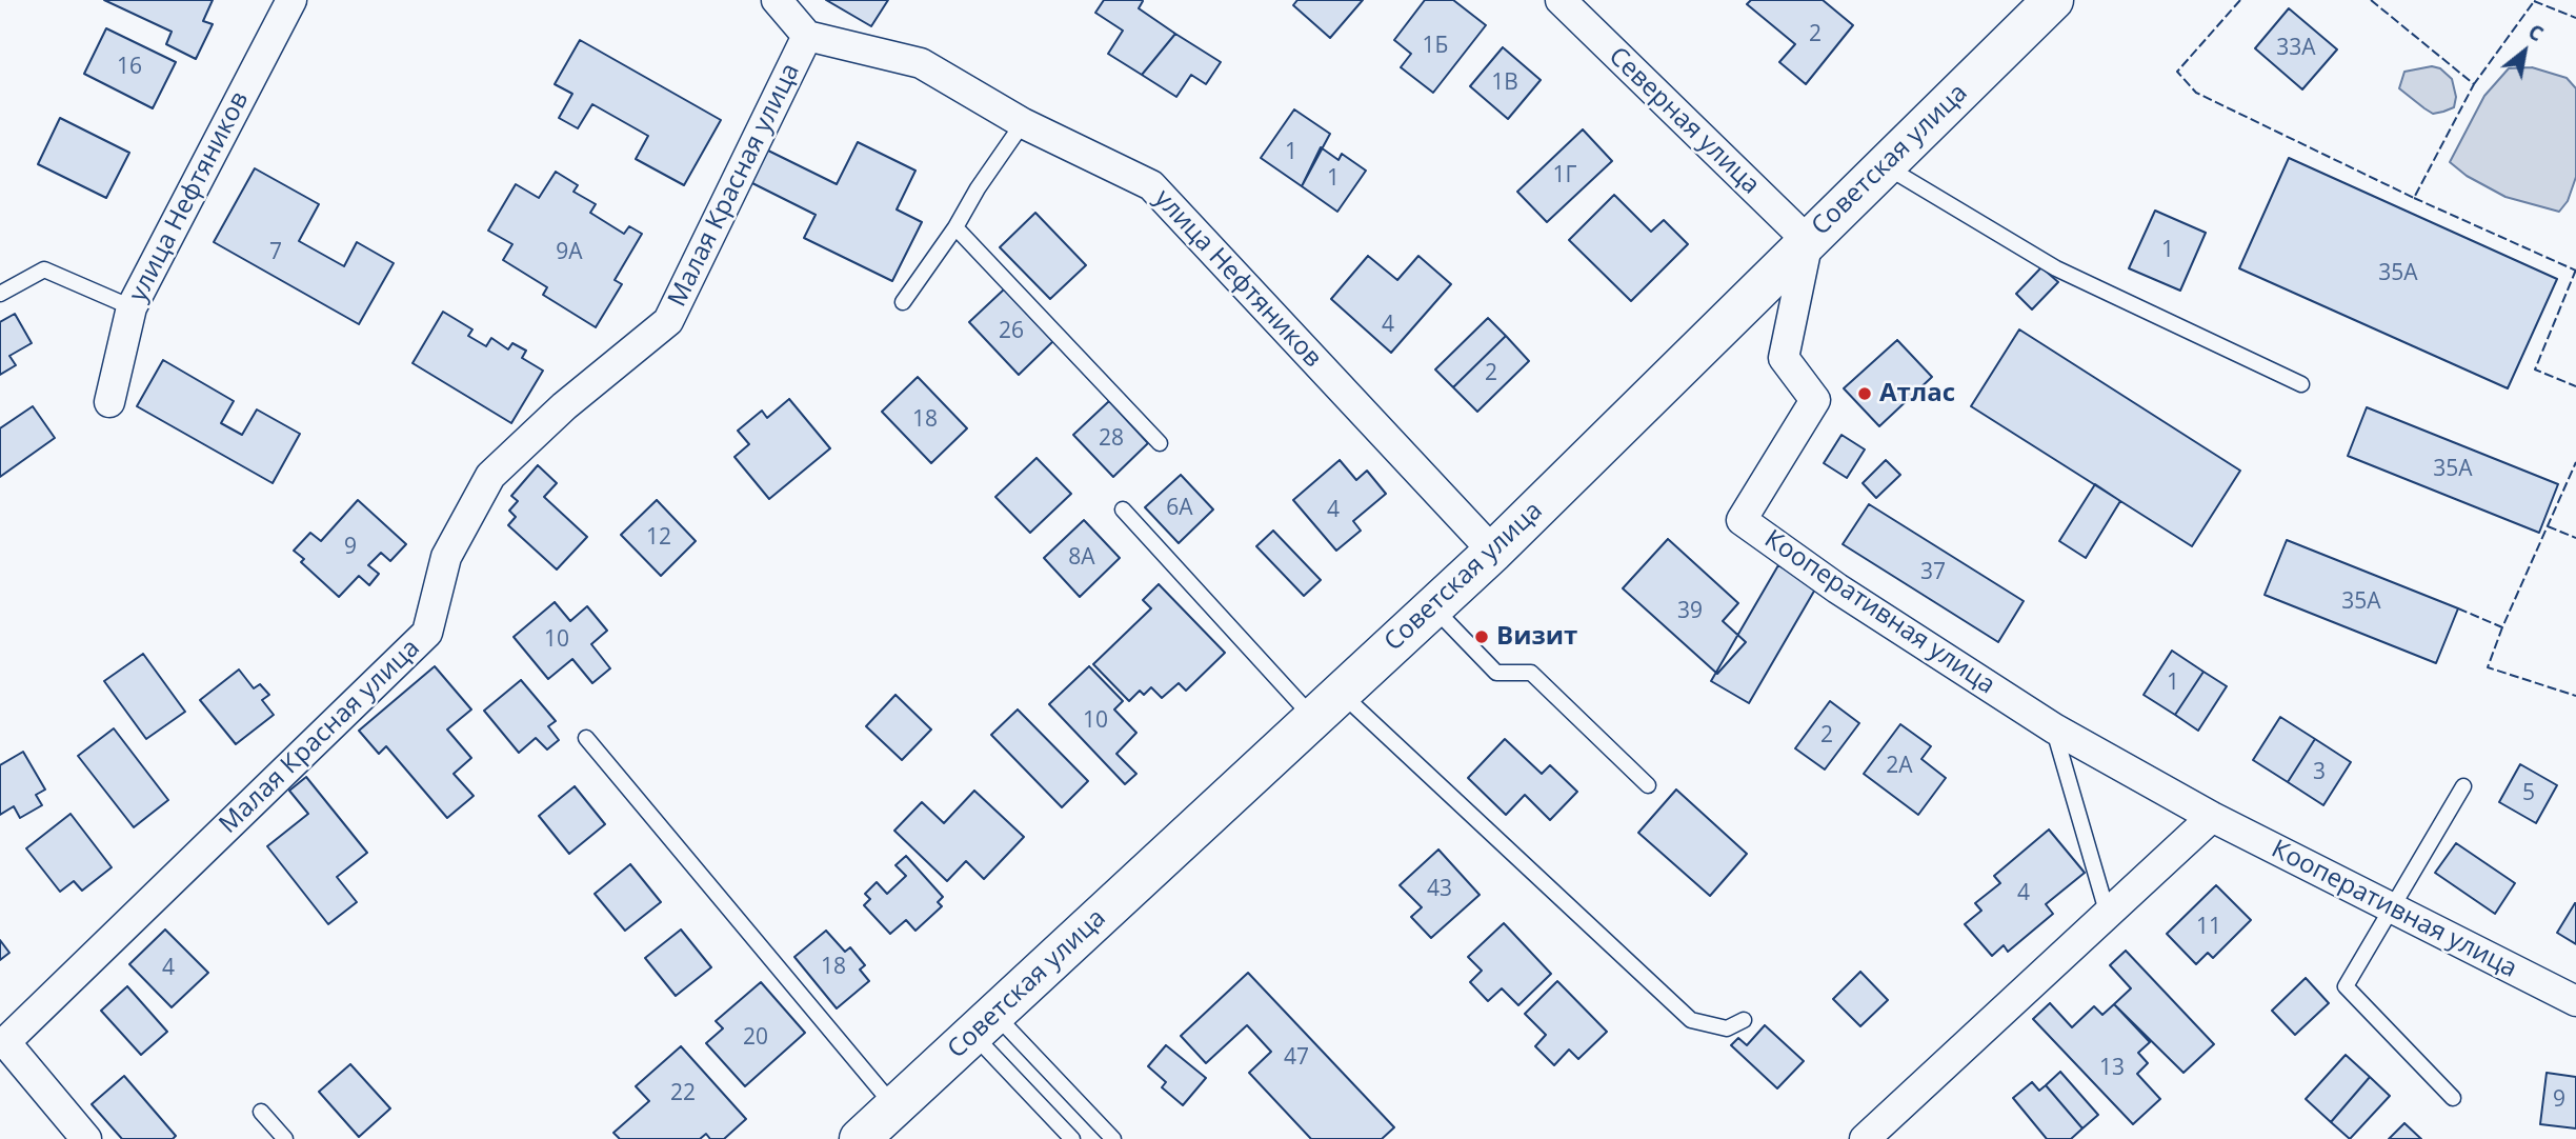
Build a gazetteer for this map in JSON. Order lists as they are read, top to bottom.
{
  "streets": {
    "street": [
      "Северная улица",
      "Советская улица",
      "Малая Красная улица",
      "улица Нефтяников",
      "Кооперативная улица"
    ]
  },
  "crossings": [
    ["Северная улица", "Советская улица"],
    ["Северная улица", "Кооперативная улица"],
    ["Советская улица", "улица Нефтяников"],
    ["Советская улица", "Кооперативная улица"],
    ["Малая Красная улица", "улица Нефтяников"]
  ],
  "places": ["Атлас", "Визит"],
  "house_numbers": [
    "2",
    "1Б",
    "33А",
    "16",
    "1В",
    "1",
    "1Г",
    "1",
    "1",
    "7",
    "9А",
    "35А",
    "4",
    "26",
    "2",
    "18",
    "28",
    "35А",
    "6А",
    "4",
    "12",
    "9",
    "8А",
    "37",
    "35А",
    "39",
    "10",
    "1",
    "10",
    "2",
    "2А",
    "3",
    "5",
    "43",
    "4",
    "11",
    "18",
    "4",
    "20",
    "47",
    "13",
    "22",
    "9"
  ],
  "north": "top right"
}
